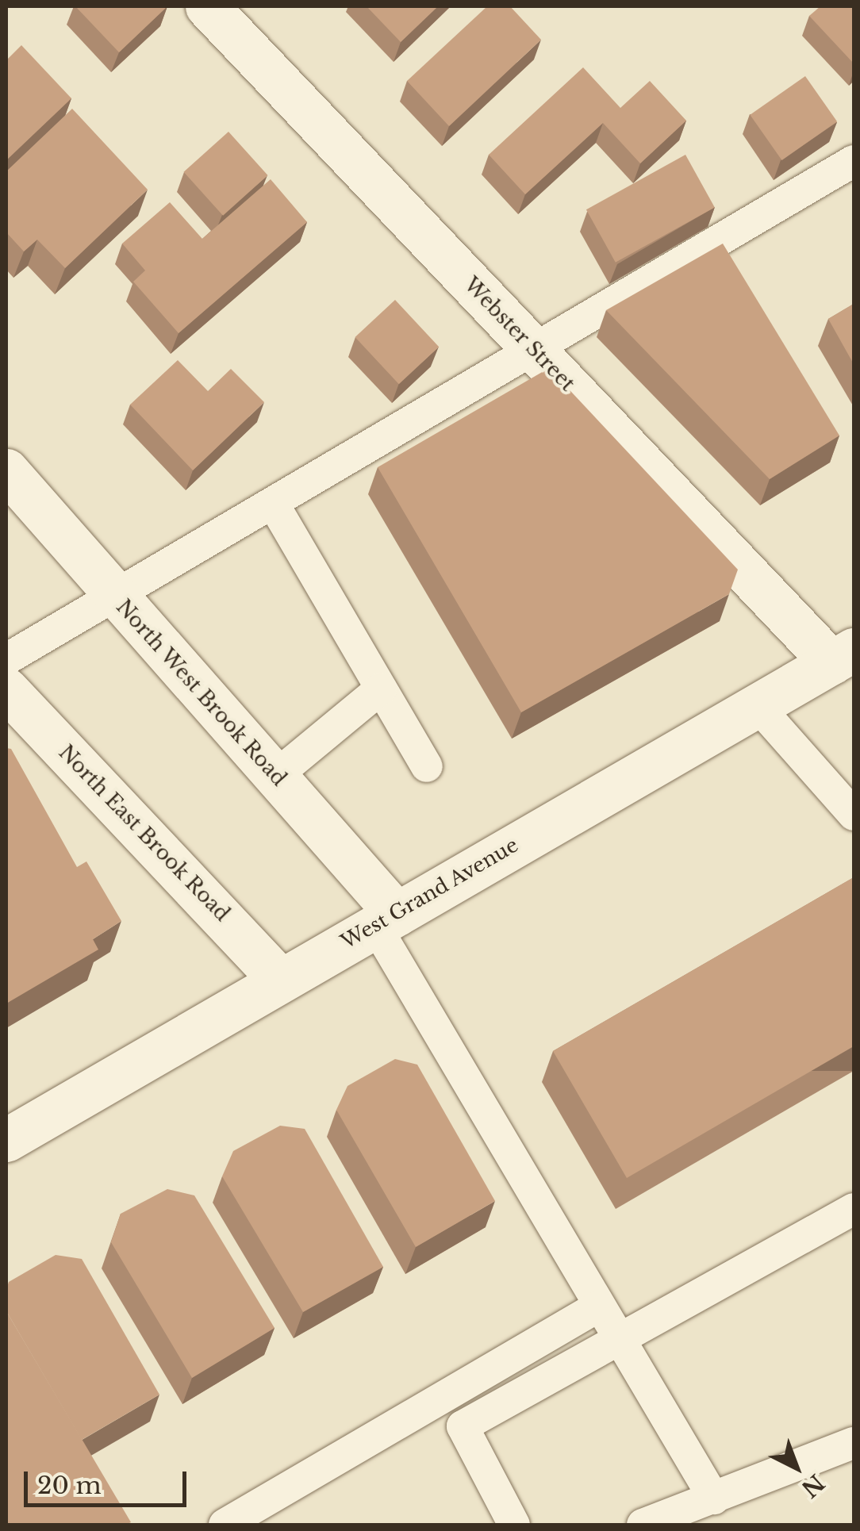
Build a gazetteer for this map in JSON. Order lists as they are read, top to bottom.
{
  "streets": {
    "street": [
      "Webster Street",
      "North West Brook Road",
      "North East Brook Road",
      "West Grand Avenue"
    ]
  },
  "crossings": [
    ["Webster Street", "West Grand Avenue"],
    ["North West Brook Road", "West Grand Avenue"],
    ["North East Brook Road", "West Grand Avenue"]
  ],
  "scale_bar": "20 m",
  "north": "bottom right"
}
